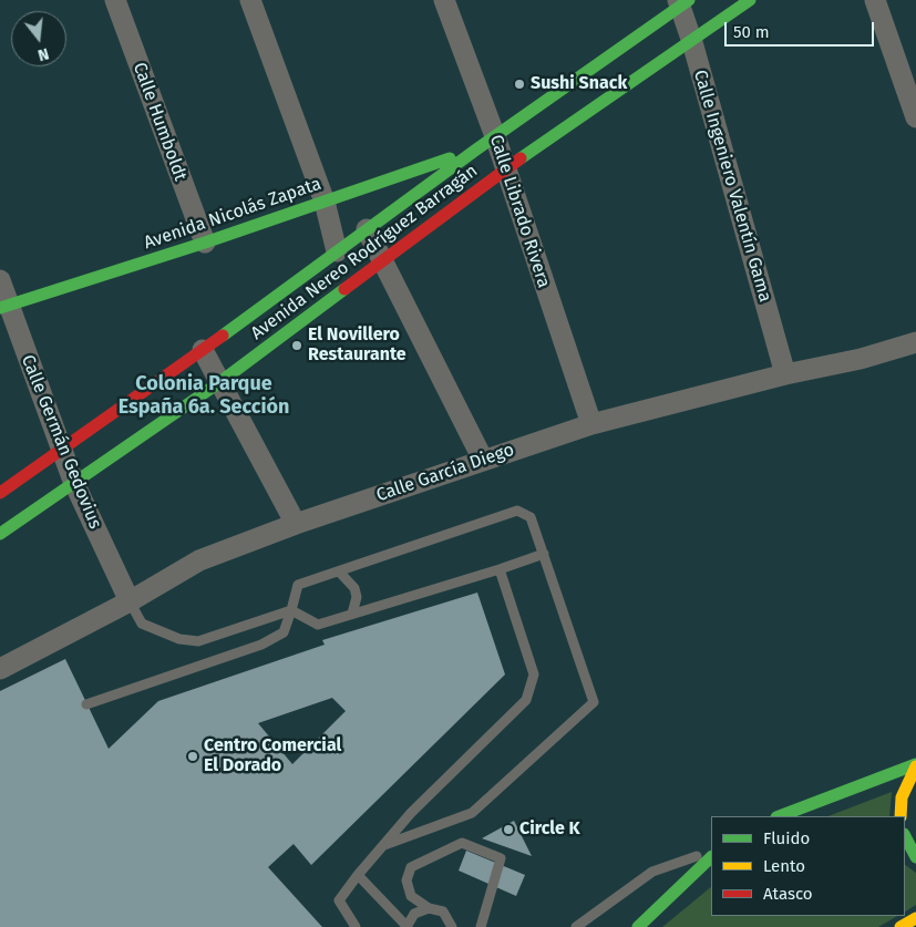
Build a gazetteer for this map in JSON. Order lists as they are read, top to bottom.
{
  "streets": {
    "street": [
      "Calle Humboldt",
      "Calle Ingeniero Valentín Gama",
      "Calle Librado Rivera",
      "Avenida Nicolás Zapata",
      "Avenida Nereo Rodríguez Barragán",
      "Calle Germán Gedovius",
      "Calle García Diego"
    ]
  },
  "crossings": [
    ["Calle Humboldt", "Avenida Nicolás Zapata"],
    ["Calle Ingeniero Valentín Gama", "Avenida Nereo Rodríguez Barragán"],
    ["Calle Ingeniero Valentín Gama", "Calle García Diego"],
    ["Calle Librado Rivera", "Avenida Nereo Rodríguez Barragán"],
    ["Calle Librado Rivera", "Calle García Diego"],
    ["Avenida Nicolás Zapata", "Avenida Nereo Rodríguez Barragán"],
    ["Avenida Nicolás Zapata", "Calle Germán Gedovius"],
    ["Avenida Nereo Rodríguez Barragán", "Calle Germán Gedovius"],
    ["Calle Germán Gedovius", "Calle García Diego"]
  ],
  "districts": ["Colonia Parque España 6a. Sección"],
  "places": [
    "Sushi Snack",
    "El Novillero Restaurante",
    "Centro Comercial El Dorado",
    "Circle K"
  ],
  "legend": ["Fluido", "Lento", "Atasco"],
  "scale_bar": "50 m",
  "north": "bottom"
}
